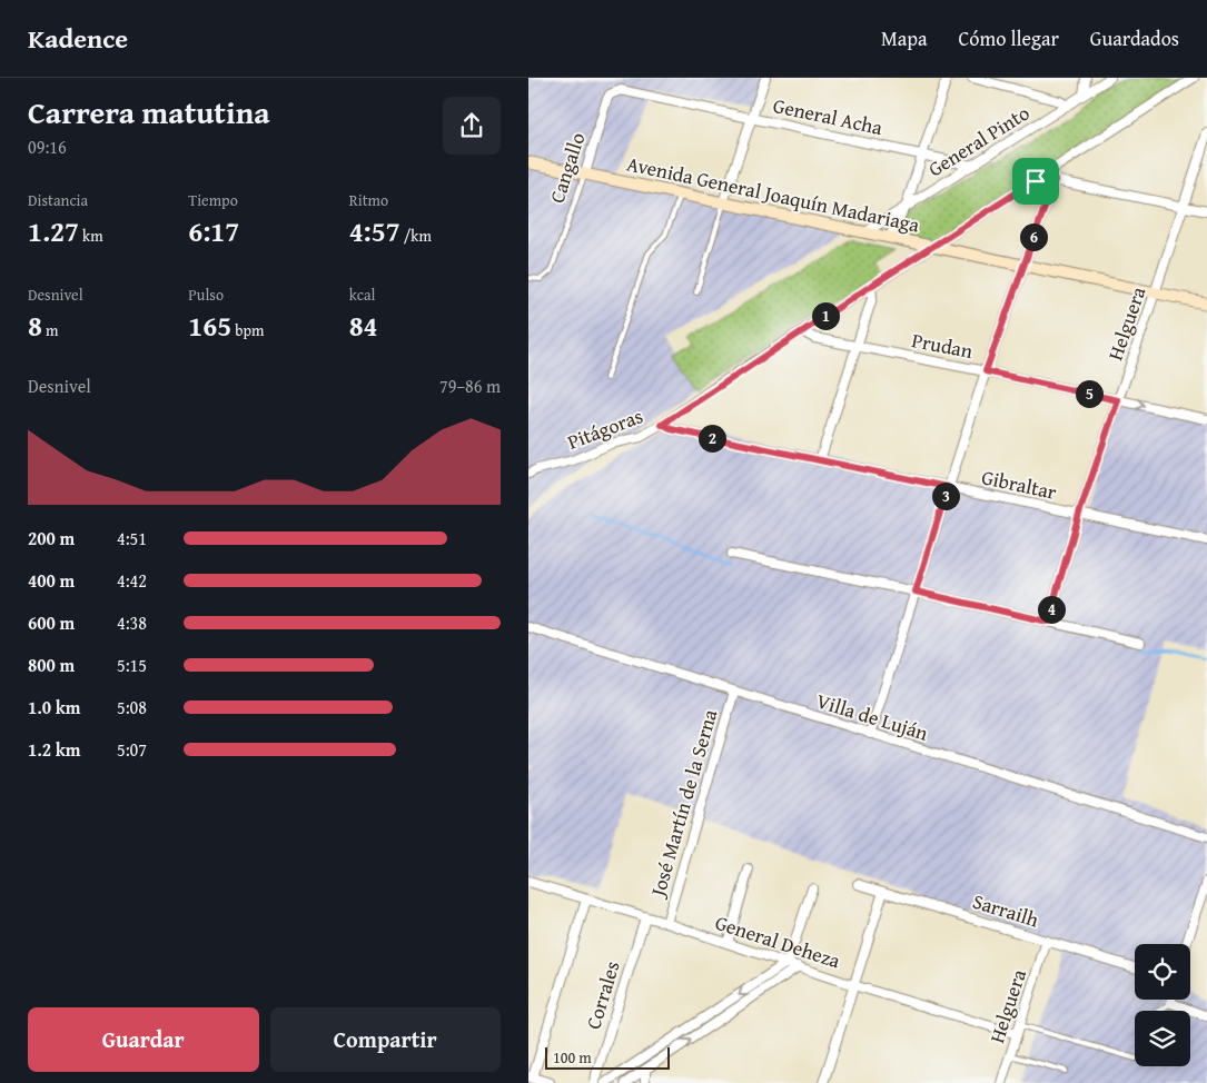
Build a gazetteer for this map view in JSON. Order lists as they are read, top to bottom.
{
  "streets": {
    "main road": ["Avenida General Joaquín Madariaga"],
    "street": [
      "General Acha",
      "General Pinto",
      "Cangallo",
      "Helguera",
      "Prudan",
      "Pitágoras",
      "Gibraltar",
      "Villa de Luján",
      "José Martín de la Serna",
      "Sarrailh",
      "General Deheza",
      "Corrales"
    ]
  },
  "crossings": [
    ["General Acha", "General Pinto"],
    ["General Acha", "Cangallo"],
    ["General Pinto", "Avenida General Joaquín Madariaga"],
    ["Cangallo", "Avenida General Joaquín Madariaga"],
    ["Avenida General Joaquín Madariaga", "Helguera"],
    ["Avenida General Joaquín Madariaga", "Pitágoras"],
    ["Helguera", "Prudan"],
    ["Helguera", "Gibraltar"],
    ["Helguera", "Sarrailh"],
    ["Helguera", "General Deheza"],
    ["Prudan", "Pitágoras"],
    ["Pitágoras", "Gibraltar"],
    ["Villa de Luján", "José Martín de la Serna"],
    ["José Martín de la Serna", "General Deheza"],
    ["General Deheza", "Corrales"]
  ],
  "scale_bar": "100 m",
  "page": {
    "header": "Kadence",
    "nav": ["Mapa", "Cómo llegar", "Guardados"],
    "heading": ["Carrera matutina", "09:16"],
    "stats": [
      ["Distancia", "1.27 km"],
      ["Tiempo", "6:17"],
      ["Ritmo", "4:57 /km"],
      ["Desnivel", "8 m"],
      ["Pulso", "165 bpm"],
      ["kcal", "84"]
    ],
    "pins": [
      "6",
      "1",
      "5",
      "2",
      "3",
      "4"
    ],
    "chart": ["Desnivel", "79–86 m"],
    "list": [
      {
        "name": "200 m",
        "note": "4:51"
      },
      {
        "name": "400 m",
        "note": "4:42"
      },
      {
        "name": "600 m",
        "note": "4:38"
      },
      {
        "name": "800 m",
        "note": "5:15"
      },
      {
        "name": "1.0 km",
        "note": "5:08"
      },
      {
        "name": "1.2 km",
        "note": "5:07"
      }
    ],
    "buttons": ["Guardar", "Compartir"],
    "scale": "100 m"
  }
}
